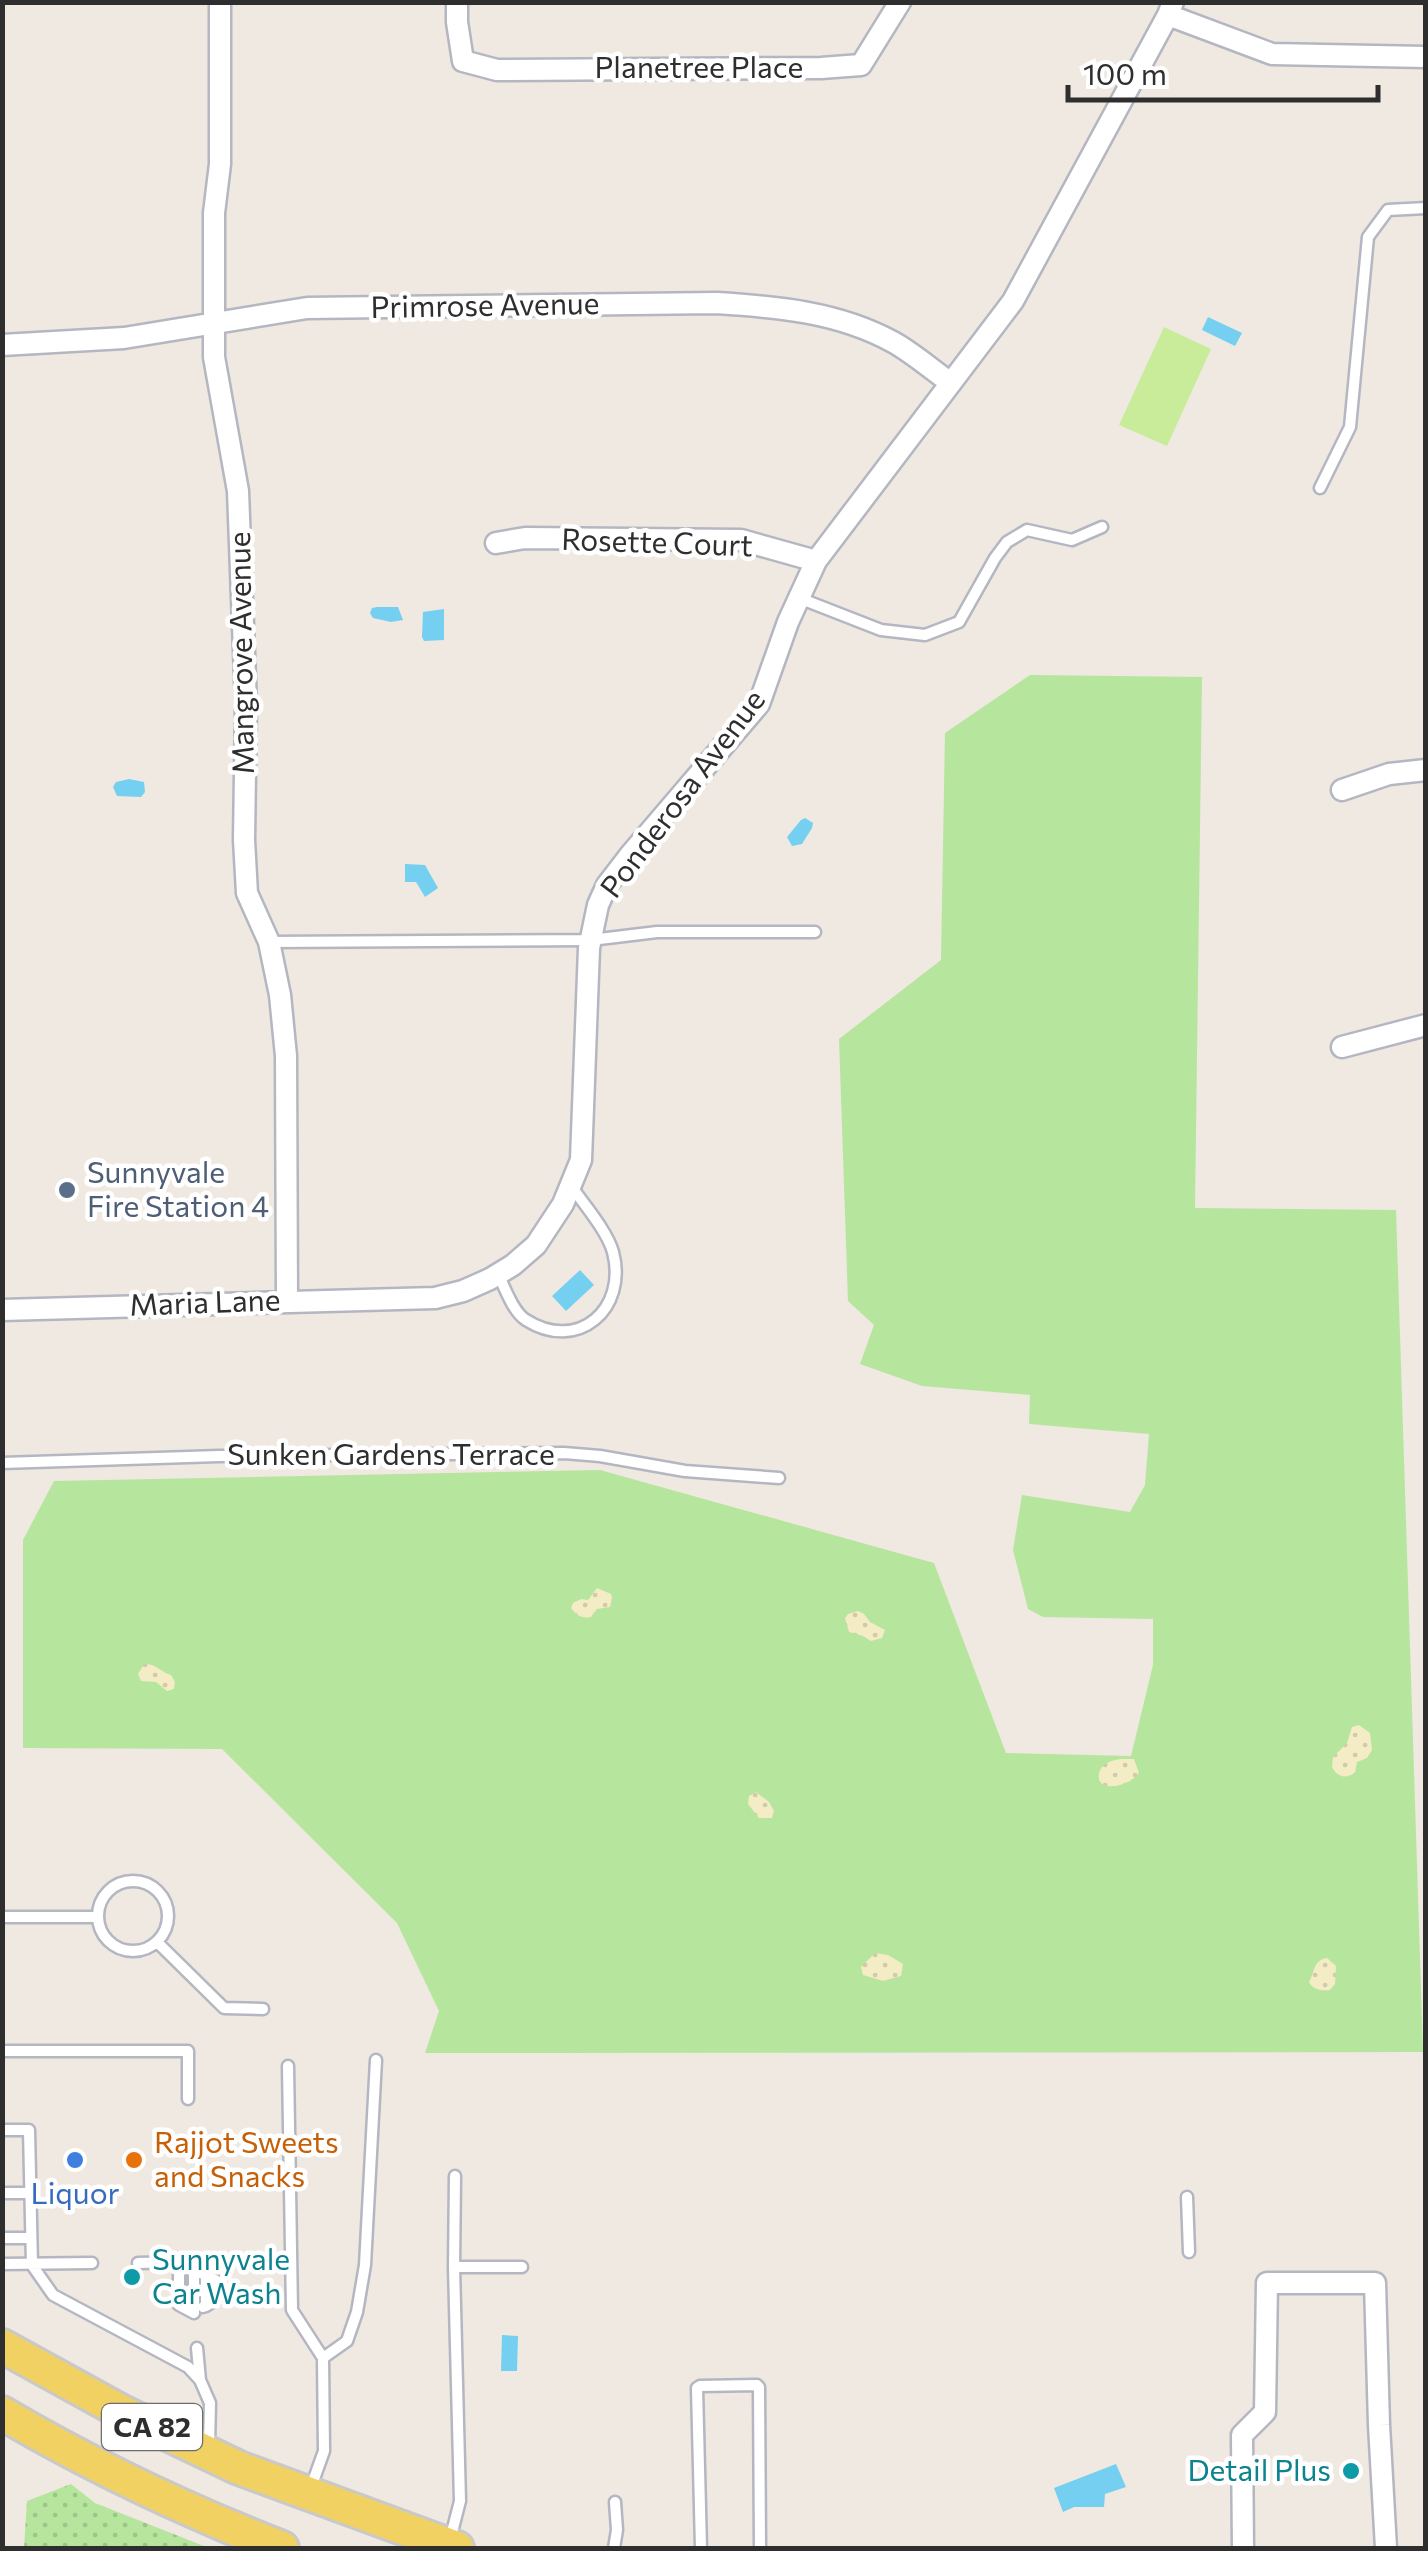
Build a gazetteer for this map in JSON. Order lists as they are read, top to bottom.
{
  "streets": {
    "main road": ["CA 82"],
    "street": [
      "Planetree Place",
      "Primrose Avenue",
      "Rosette Court",
      "Mangrove Avenue",
      "Ponderosa Avenue",
      "Maria Lane"
    ],
    "lane": ["Sunken Gardens Terrace"]
  },
  "crossings": [
    ["Primrose Avenue", "Mangrove Avenue"],
    ["Primrose Avenue", "Ponderosa Avenue"],
    ["Rosette Court", "Ponderosa Avenue"],
    ["Mangrove Avenue", "Maria Lane"],
    ["Ponderosa Avenue", "Maria Lane"]
  ],
  "places": [
    "Sunnyvale Fire Station 4",
    "Liquor",
    "Rajjot Sweets and Snacks",
    "Sunnyvale Car Wash",
    "Detail Plus"
  ],
  "scale_bar": "100 m"
}
